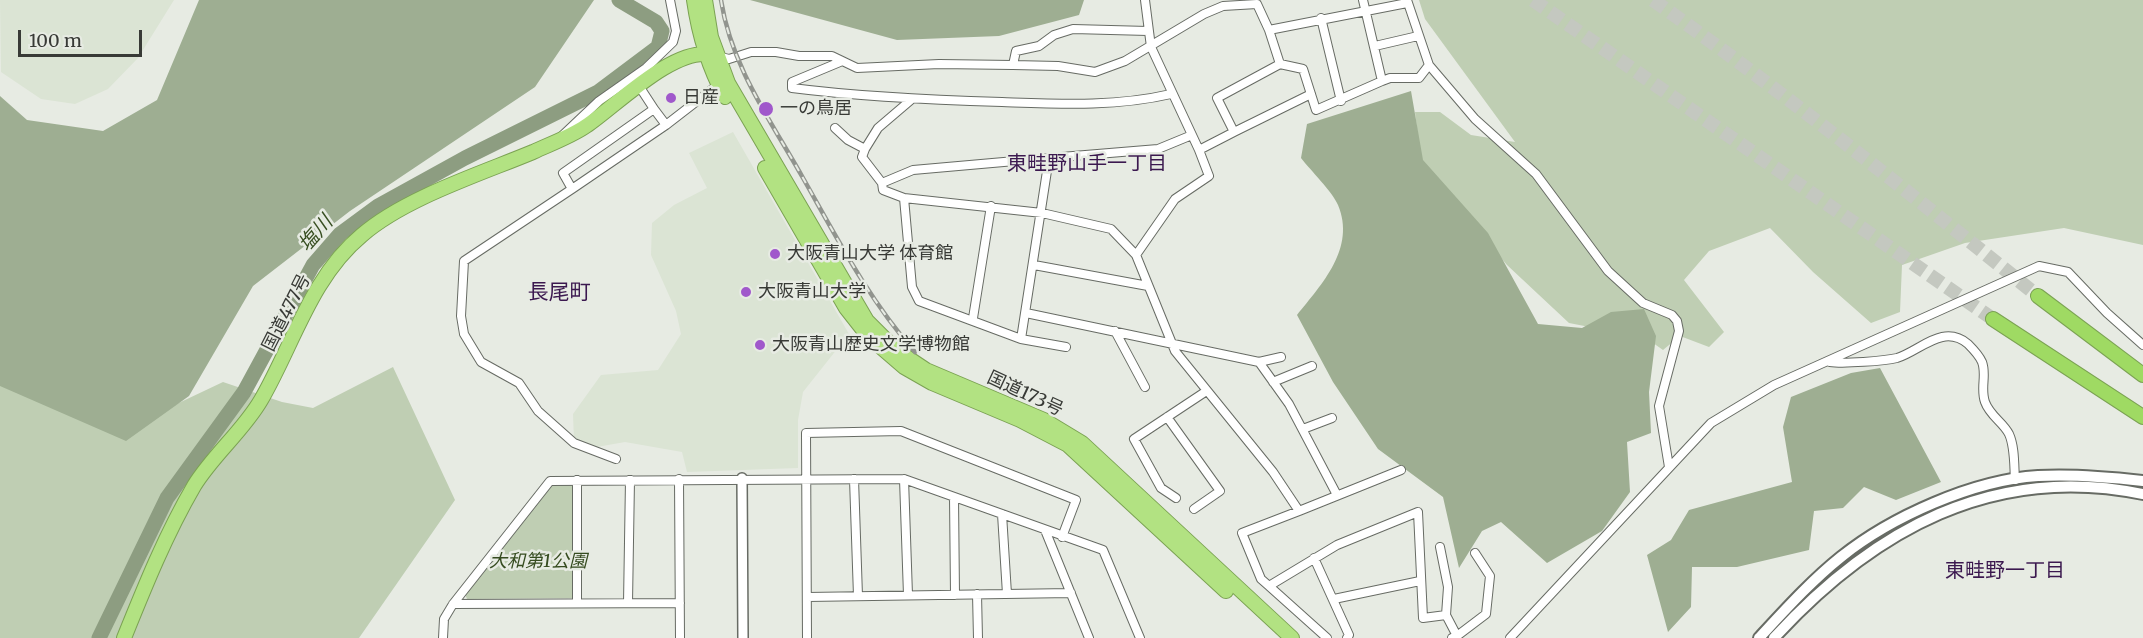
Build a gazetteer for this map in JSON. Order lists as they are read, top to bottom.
{
  "streets": {
    "highway": ["国道477号", "国道173号"]
  },
  "crossings": [
    ["国道477号", "国道173号"]
  ],
  "districts": ["東畦野山手一丁目", "長尾町", "東畦野一丁目"],
  "water": ["塩川"],
  "parks": ["大和第1公園"],
  "places": [
    "日産",
    "一の鳥居",
    "大阪青山大学 体育館",
    "大阪青山大学",
    "大阪青山歴史文学博物館"
  ],
  "scale_bar": "100 m"
}
